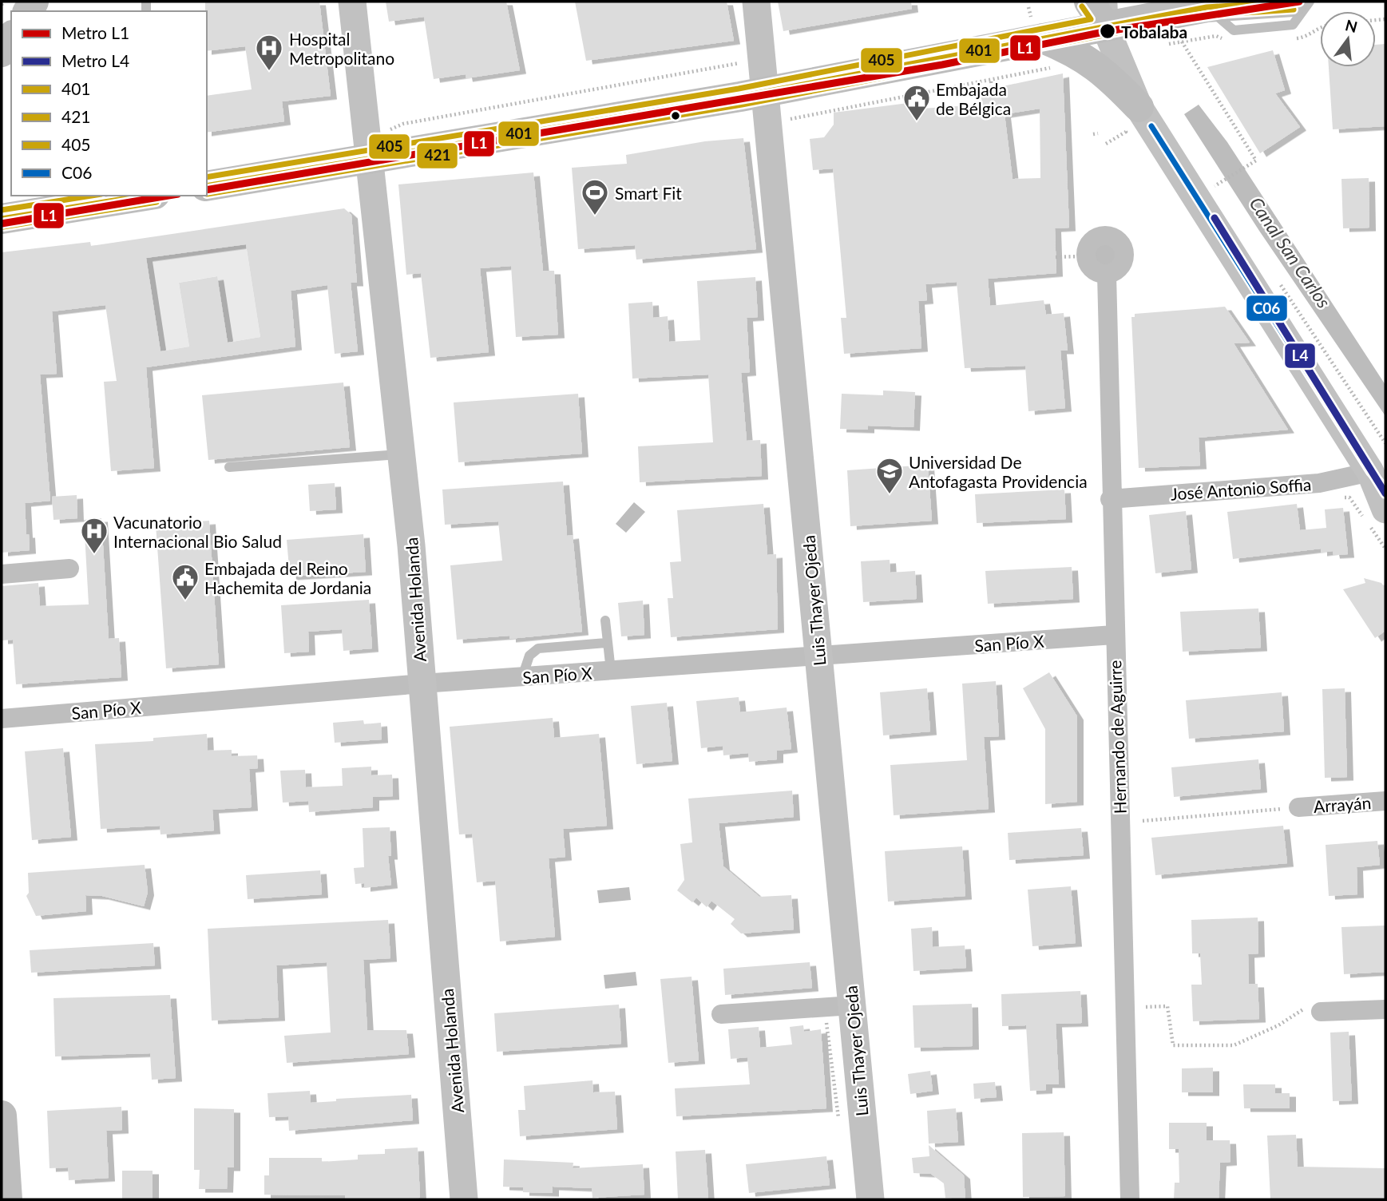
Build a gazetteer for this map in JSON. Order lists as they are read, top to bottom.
{
  "streets": {
    "street": [
      "José Antonio Soffia",
      "Avenida Holanda",
      "Luis Thayer Ojeda",
      "San Pío X",
      "Hernando de Aguirre",
      "Arrayán"
    ]
  },
  "crossings": [
    ["José Antonio Soffia", "Hernando de Aguirre"],
    ["Avenida Holanda", "San Pío X"],
    ["Luis Thayer Ojeda", "San Pío X"],
    ["San Pío X", "Hernando de Aguirre"]
  ],
  "water": ["Canal San Carlos"],
  "places": {
    "other": ["Tobalaba"],
    "hospital": ["Hospital Metropolitano", "Vacunatorio Internacional Bio Salud"],
    "public building": ["Embajada de Bélgica", "Embajada del Reino Hachemita de Jordania"],
    "sports": ["Smart Fit"],
    "school or university": ["Universidad De Antofagasta Providencia"]
  },
  "lines": [
    "metro line L1",
    "transit line 401",
    "transit line 405",
    "transit line 421",
    "transit line C06",
    "metro line L4"
  ],
  "legend": [
    "Metro L1",
    "Metro L4",
    "401",
    "421",
    "405",
    "C06"
  ],
  "north": "top"
}
